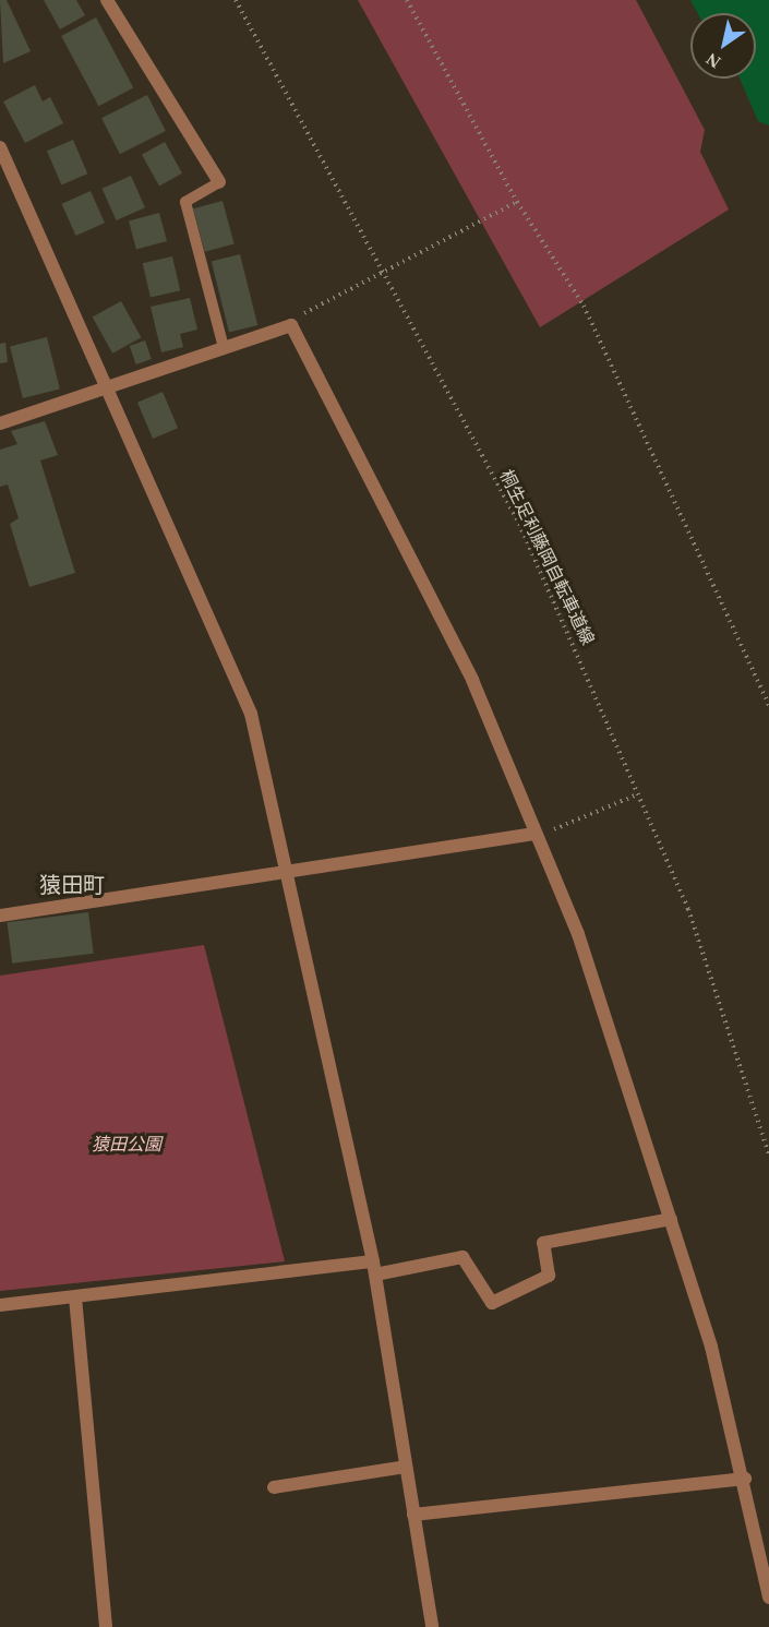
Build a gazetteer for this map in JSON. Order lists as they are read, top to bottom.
{
  "streets": {
    "path": ["桐生足利藤岡自転車道線"]
  },
  "districts": ["猿田町"],
  "parks": ["猿田公園"],
  "north": "bottom left"
}
